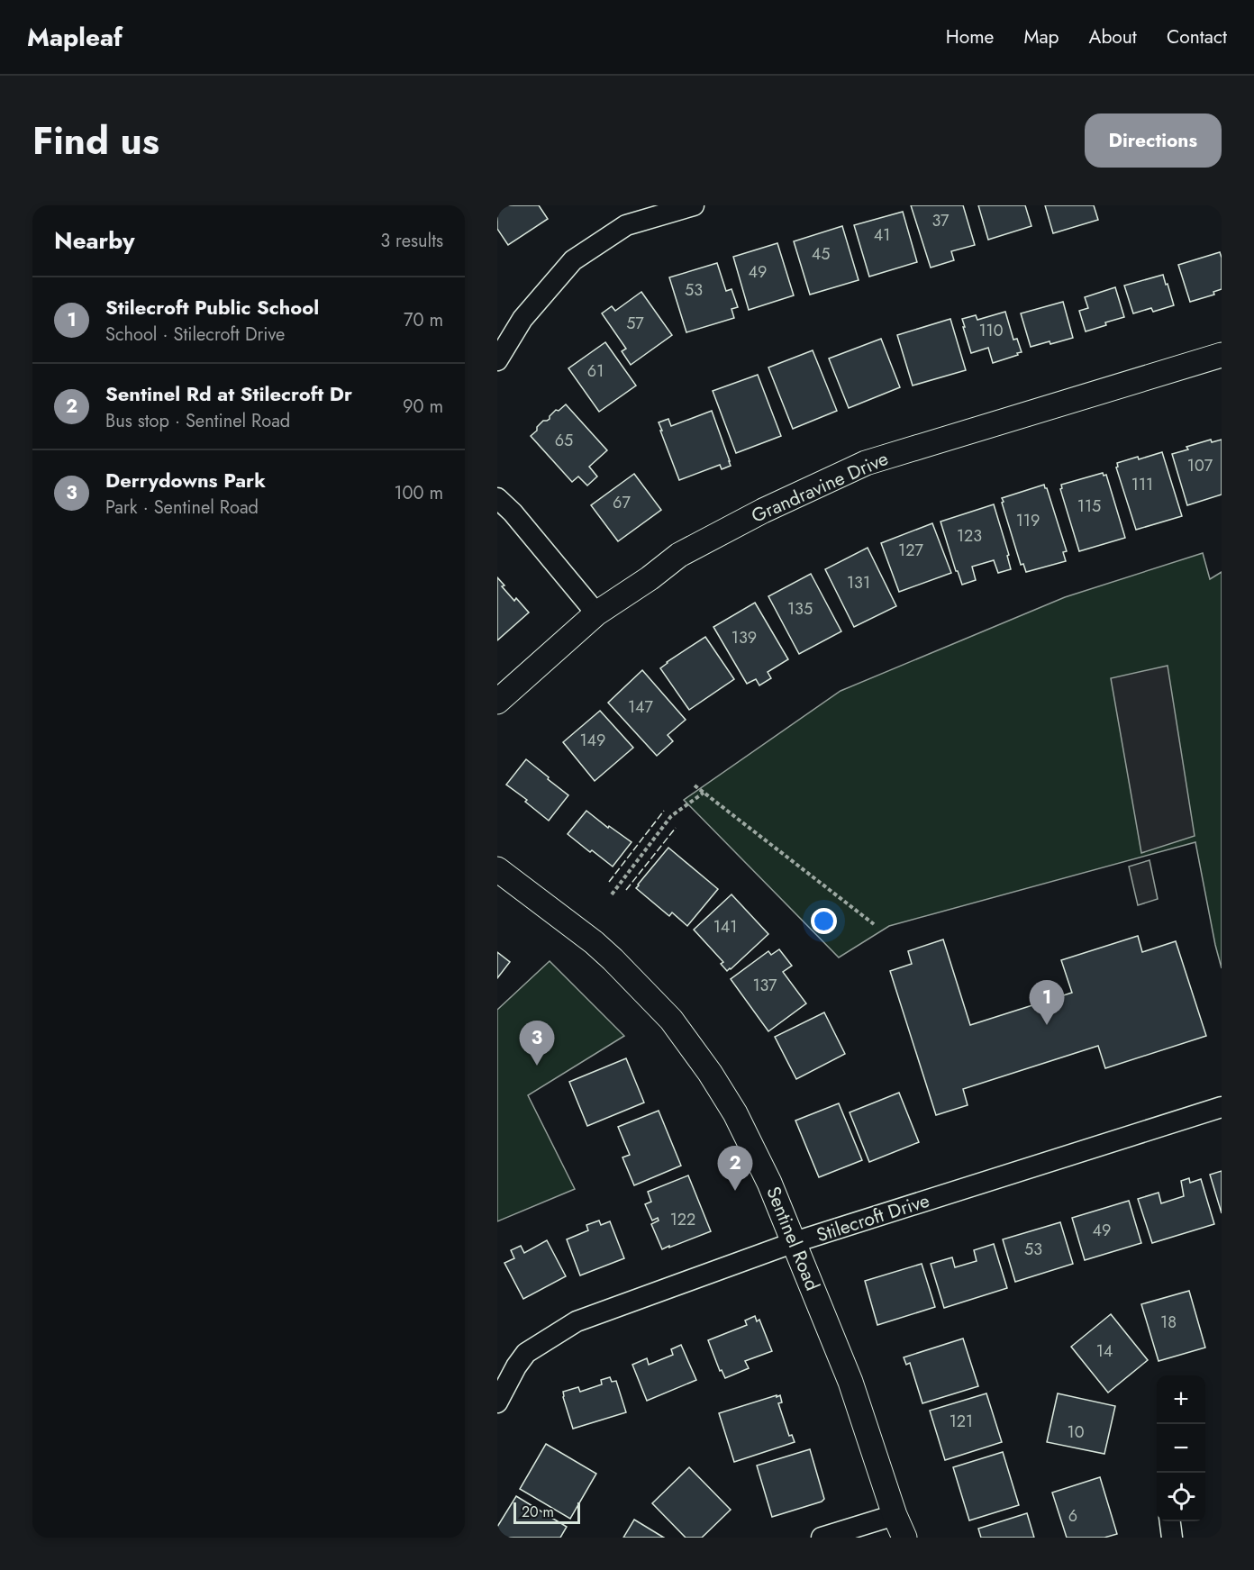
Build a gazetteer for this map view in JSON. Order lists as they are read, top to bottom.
{
  "streets": {
    "street": ["Grandravine Drive", "Stilecroft Drive", "Sentinel Road"]
  },
  "crossings": [
    ["Stilecroft Drive", "Sentinel Road"]
  ],
  "house_numbers": [
    "37",
    "41",
    "45",
    "49",
    "53",
    "57",
    "110",
    "61",
    "65",
    "107",
    "111",
    "67",
    "115",
    "119",
    "123",
    "127",
    "131",
    "135",
    "139",
    "147",
    "149",
    "141",
    "137",
    "122",
    "49",
    "53",
    "18",
    "14",
    "121",
    "10",
    "6"
  ],
  "scale_bar": "20 m",
  "page": {
    "header": "Mapleaf",
    "nav": [
      "Home",
      "Map",
      "About",
      "Contact"
    ],
    "title": "Find us",
    "buttons": "Directions",
    "heading": ["Nearby", "3 results"],
    "list": [
      {
        "mark": "1",
        "name": "Stilecroft Public School",
        "note": "School · Stilecroft Drive",
        "value": "70 m"
      },
      {
        "mark": "2",
        "name": "Sentinel Rd at Stilecroft Dr",
        "note": "Bus stop · Sentinel Road",
        "value": "90 m"
      },
      {
        "mark": "3",
        "name": "Derrydowns Park",
        "note": "Park · Sentinel Road",
        "value": "100 m"
      }
    ],
    "pins": ["1", "3", "2"],
    "map_buttons": ["+", "−"],
    "scale": "20 m"
  }
}
